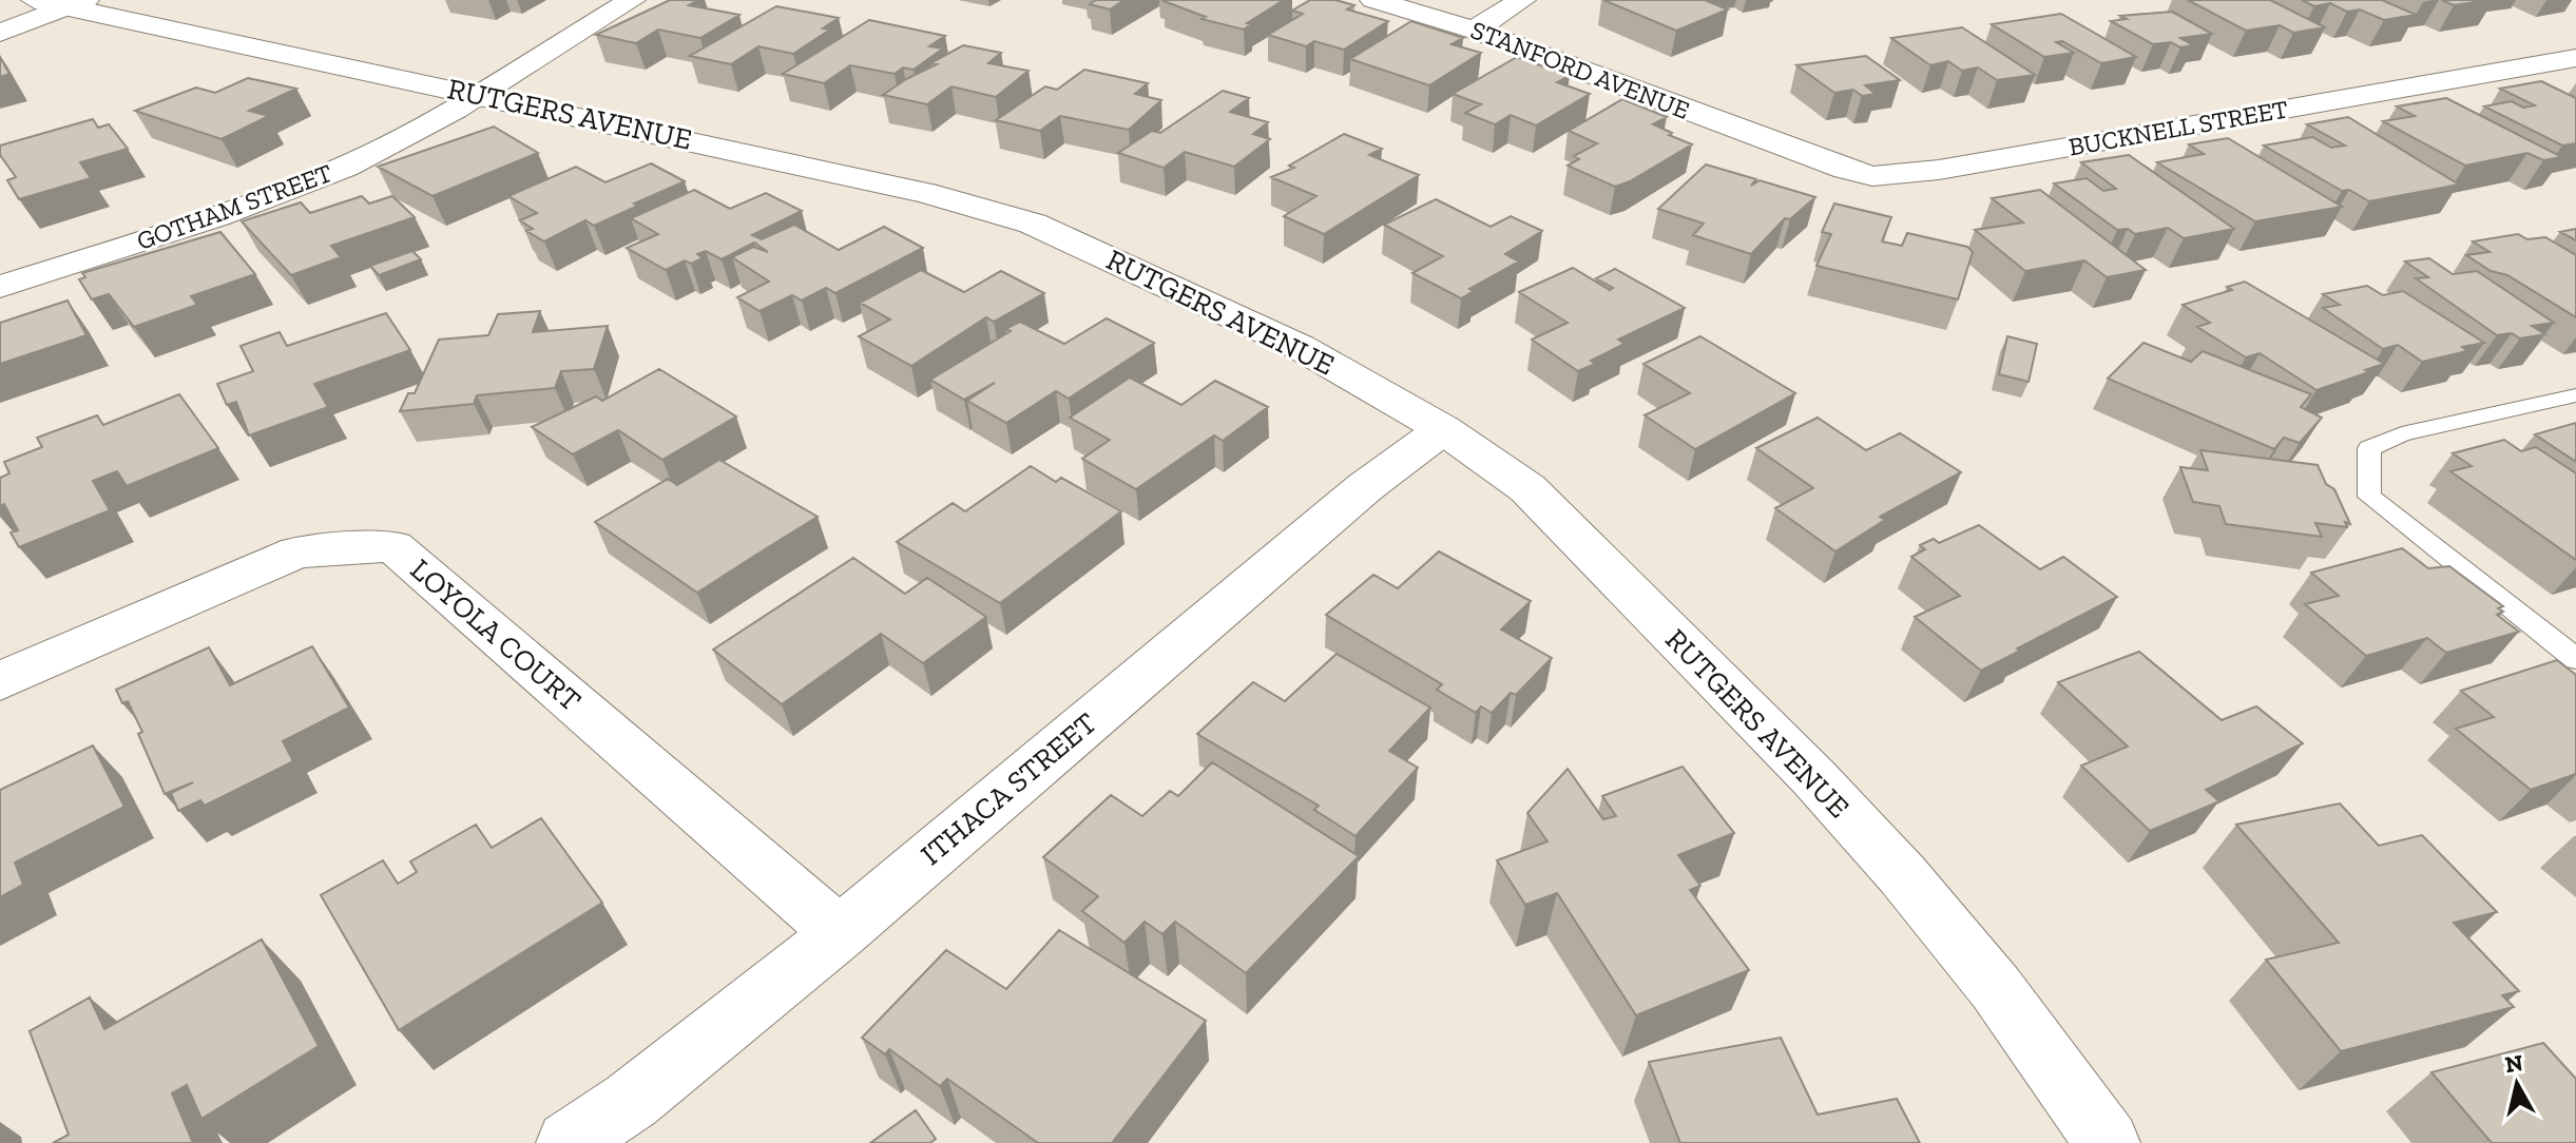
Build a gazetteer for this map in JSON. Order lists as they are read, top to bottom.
{
  "streets": {
    "street": [
      "STANFORD AVENUE",
      "RUTGERS AVENUE",
      "BUCKNELL STREET",
      "GOTHAM STREET",
      "LOYOLA COURT",
      "ITHACA STREET"
    ]
  },
  "crossings": [
    ["STANFORD AVENUE", "BUCKNELL STREET"],
    ["RUTGERS AVENUE", "GOTHAM STREET"],
    ["RUTGERS AVENUE", "ITHACA STREET"],
    ["LOYOLA COURT", "ITHACA STREET"]
  ],
  "north": "top"
}
